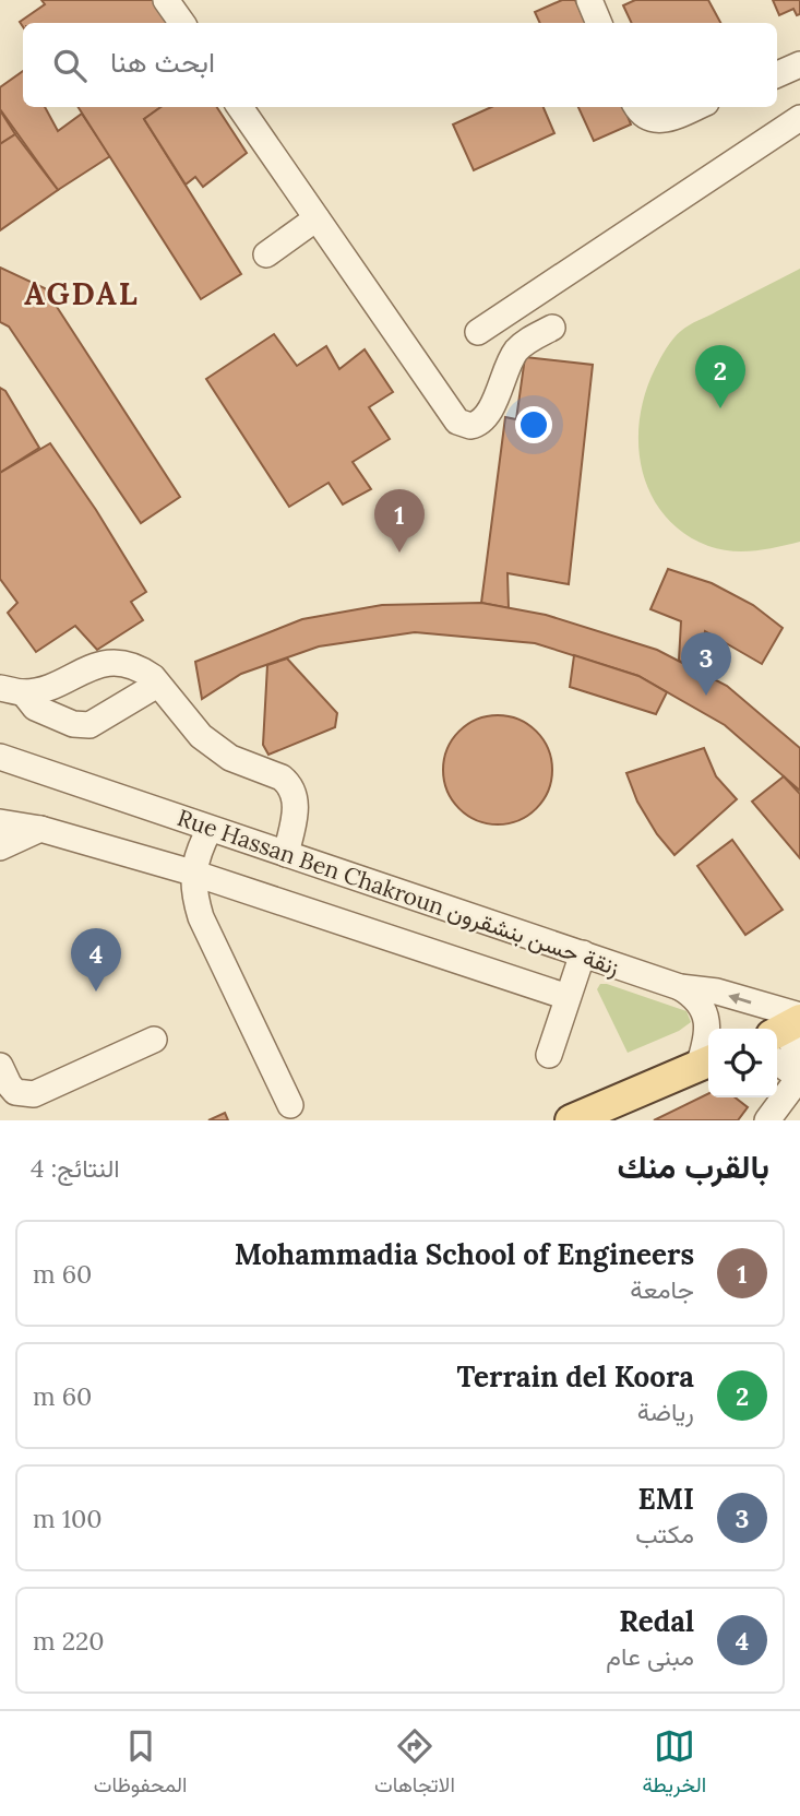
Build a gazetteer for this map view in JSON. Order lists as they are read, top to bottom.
{
  "streets": {
    "street": ["Rue Hassan Ben Chakroun زنقة حسن بنشقرون"]
  },
  "districts": ["AGDAL"],
  "page": {
    "search": "ابحث هنا",
    "pins": [
      "2",
      "1",
      "3",
      "4"
    ],
    "heading": ["بالقرب منك", "النتائج: 4"],
    "list": [
      {
        "mark": "1",
        "name": "Mohammadia School of Engineers",
        "note": "جامعة",
        "value": "60 m"
      },
      {
        "mark": "2",
        "name": "Terrain del Koora",
        "note": "رياضة",
        "value": "60 m"
      },
      {
        "mark": "3",
        "name": "EMI",
        "note": "مكتب",
        "value": "100 m"
      },
      {
        "mark": "4",
        "name": "Redal",
        "note": "مبنى عام",
        "value": "220 m"
      }
    ],
    "nav": ["الخريطة", "الاتجاهات", "المحفوظات"]
  }
}
